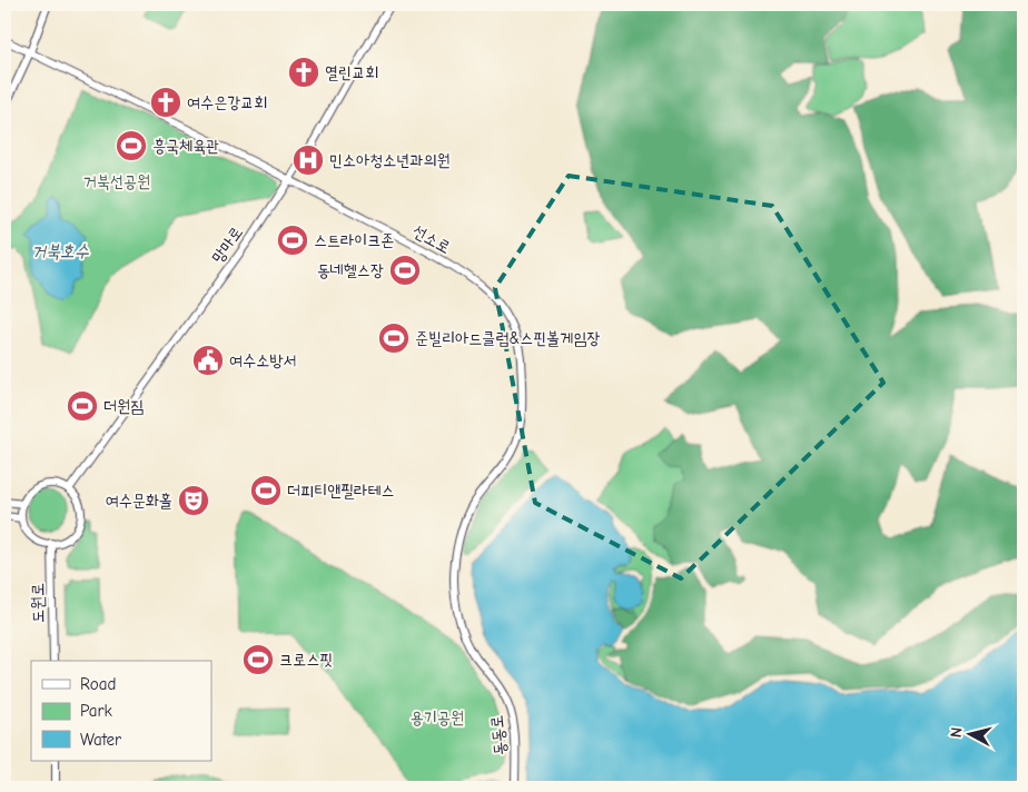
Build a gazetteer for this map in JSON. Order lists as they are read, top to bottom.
{
  "streets": {
    "street": [
      "선소로",
      "망마로",
      "도원로",
      "동동로"
    ]
  },
  "crossings": [
    ["선소로", "망마로"],
    ["선소로", "동동로"],
    ["망마로", "도원로"]
  ],
  "water": ["거북호수"],
  "parks": ["거북선공원", "용기공원"],
  "places": {
    "church": ["열린교회", "여수은강교회"],
    "sports": [
      "흥국체육관",
      "스트라이크존",
      "동네헬스장",
      "준빌리아드클럽&스핀볼게임장",
      "더원짐",
      "더피티앤필라테스",
      "크로스핏"
    ],
    "hospital": ["민소아청소년과의원"],
    "public building": ["여수소방서"],
    "theatre": ["여수문화홀"]
  },
  "legend": ["Road", "Park", "Water"],
  "north": "left"
}
